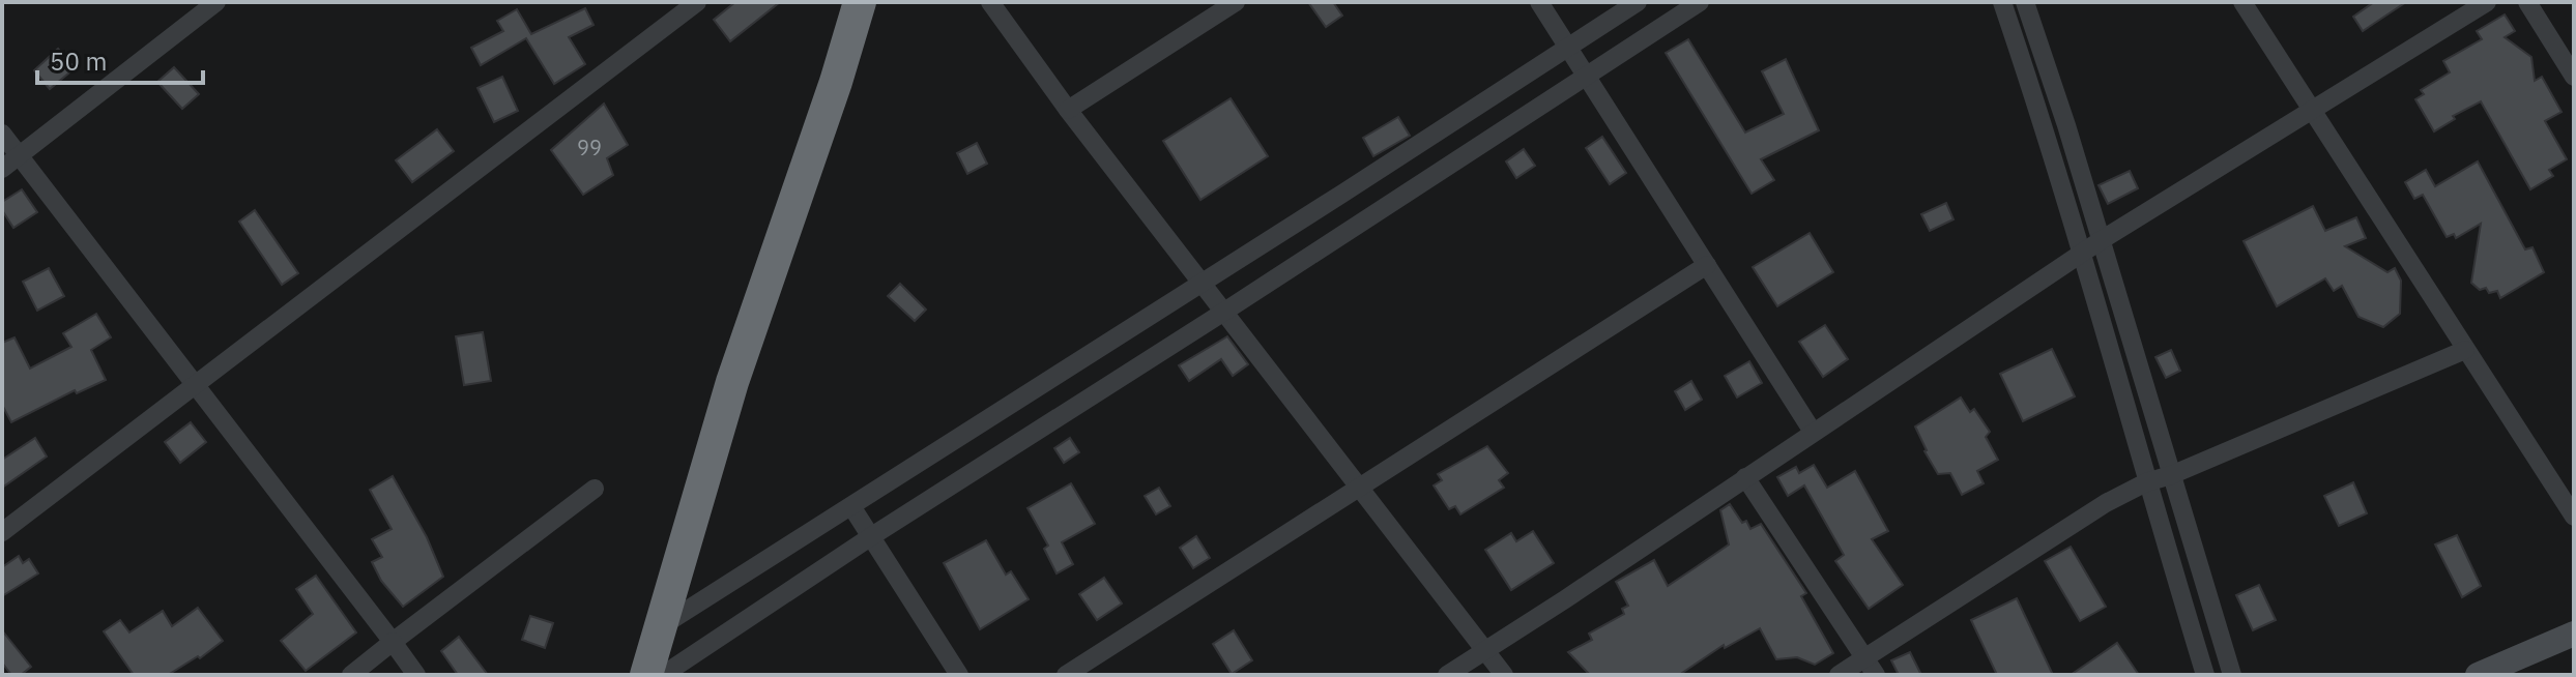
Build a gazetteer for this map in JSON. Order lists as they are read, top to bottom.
{
  "house_numbers": ["99"],
  "scale_bar": "50 m"
}
